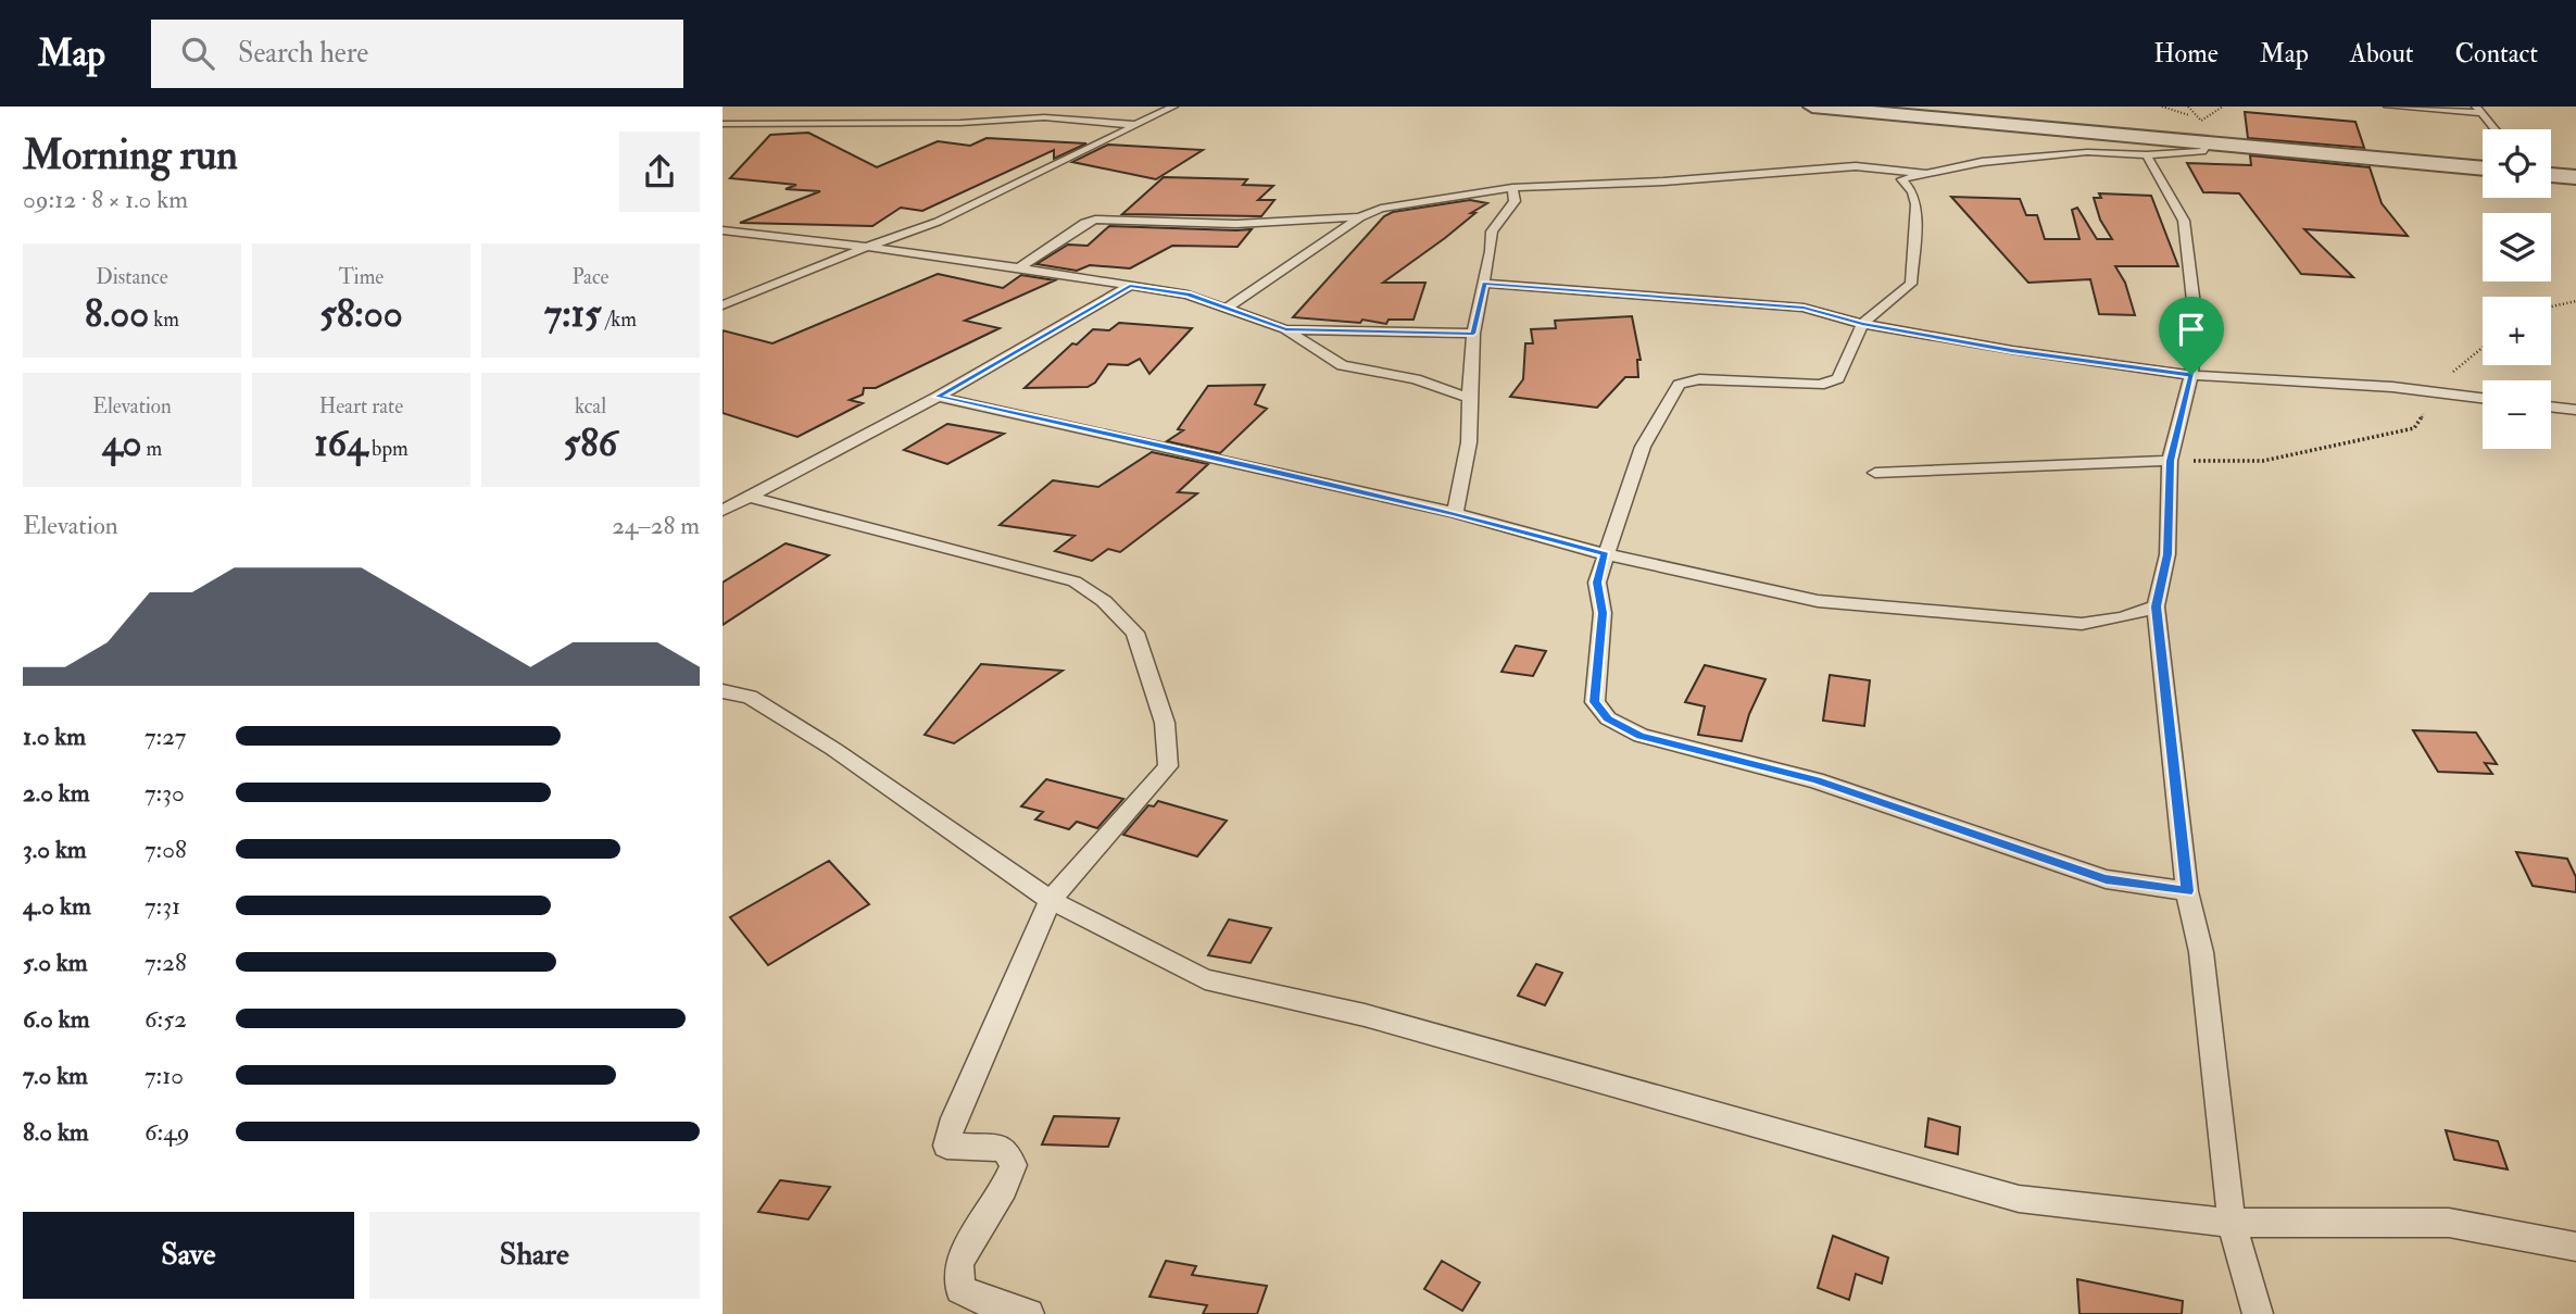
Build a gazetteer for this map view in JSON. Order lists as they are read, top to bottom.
{
  "page": {
    "header": "Map",
    "search": "Search here",
    "nav": [
      "Home",
      "Map",
      "About",
      "Contact"
    ],
    "heading": ["Morning run", "09:12 · 8 × 1.0 km"],
    "map_buttons": ["+", "−"],
    "stats": [
      ["Distance", "8.00 km"],
      ["Time", "58:00"],
      ["Pace", "7:15 /km"],
      ["Elevation", "40 m"],
      ["Heart rate", "164 bpm"],
      ["kcal", "586"]
    ],
    "chart": ["Elevation", "24–28 m"],
    "list": [
      {
        "name": "1.0 km",
        "note": "7:27"
      },
      {
        "name": "2.0 km",
        "note": "7:30"
      },
      {
        "name": "3.0 km",
        "note": "7:08"
      },
      {
        "name": "4.0 km",
        "note": "7:31"
      },
      {
        "name": "5.0 km",
        "note": "7:28"
      },
      {
        "name": "6.0 km",
        "note": "6:52"
      },
      {
        "name": "7.0 km",
        "note": "7:10"
      },
      {
        "name": "8.0 km",
        "note": "6:49"
      }
    ],
    "buttons": ["Save", "Share"]
  }
}
